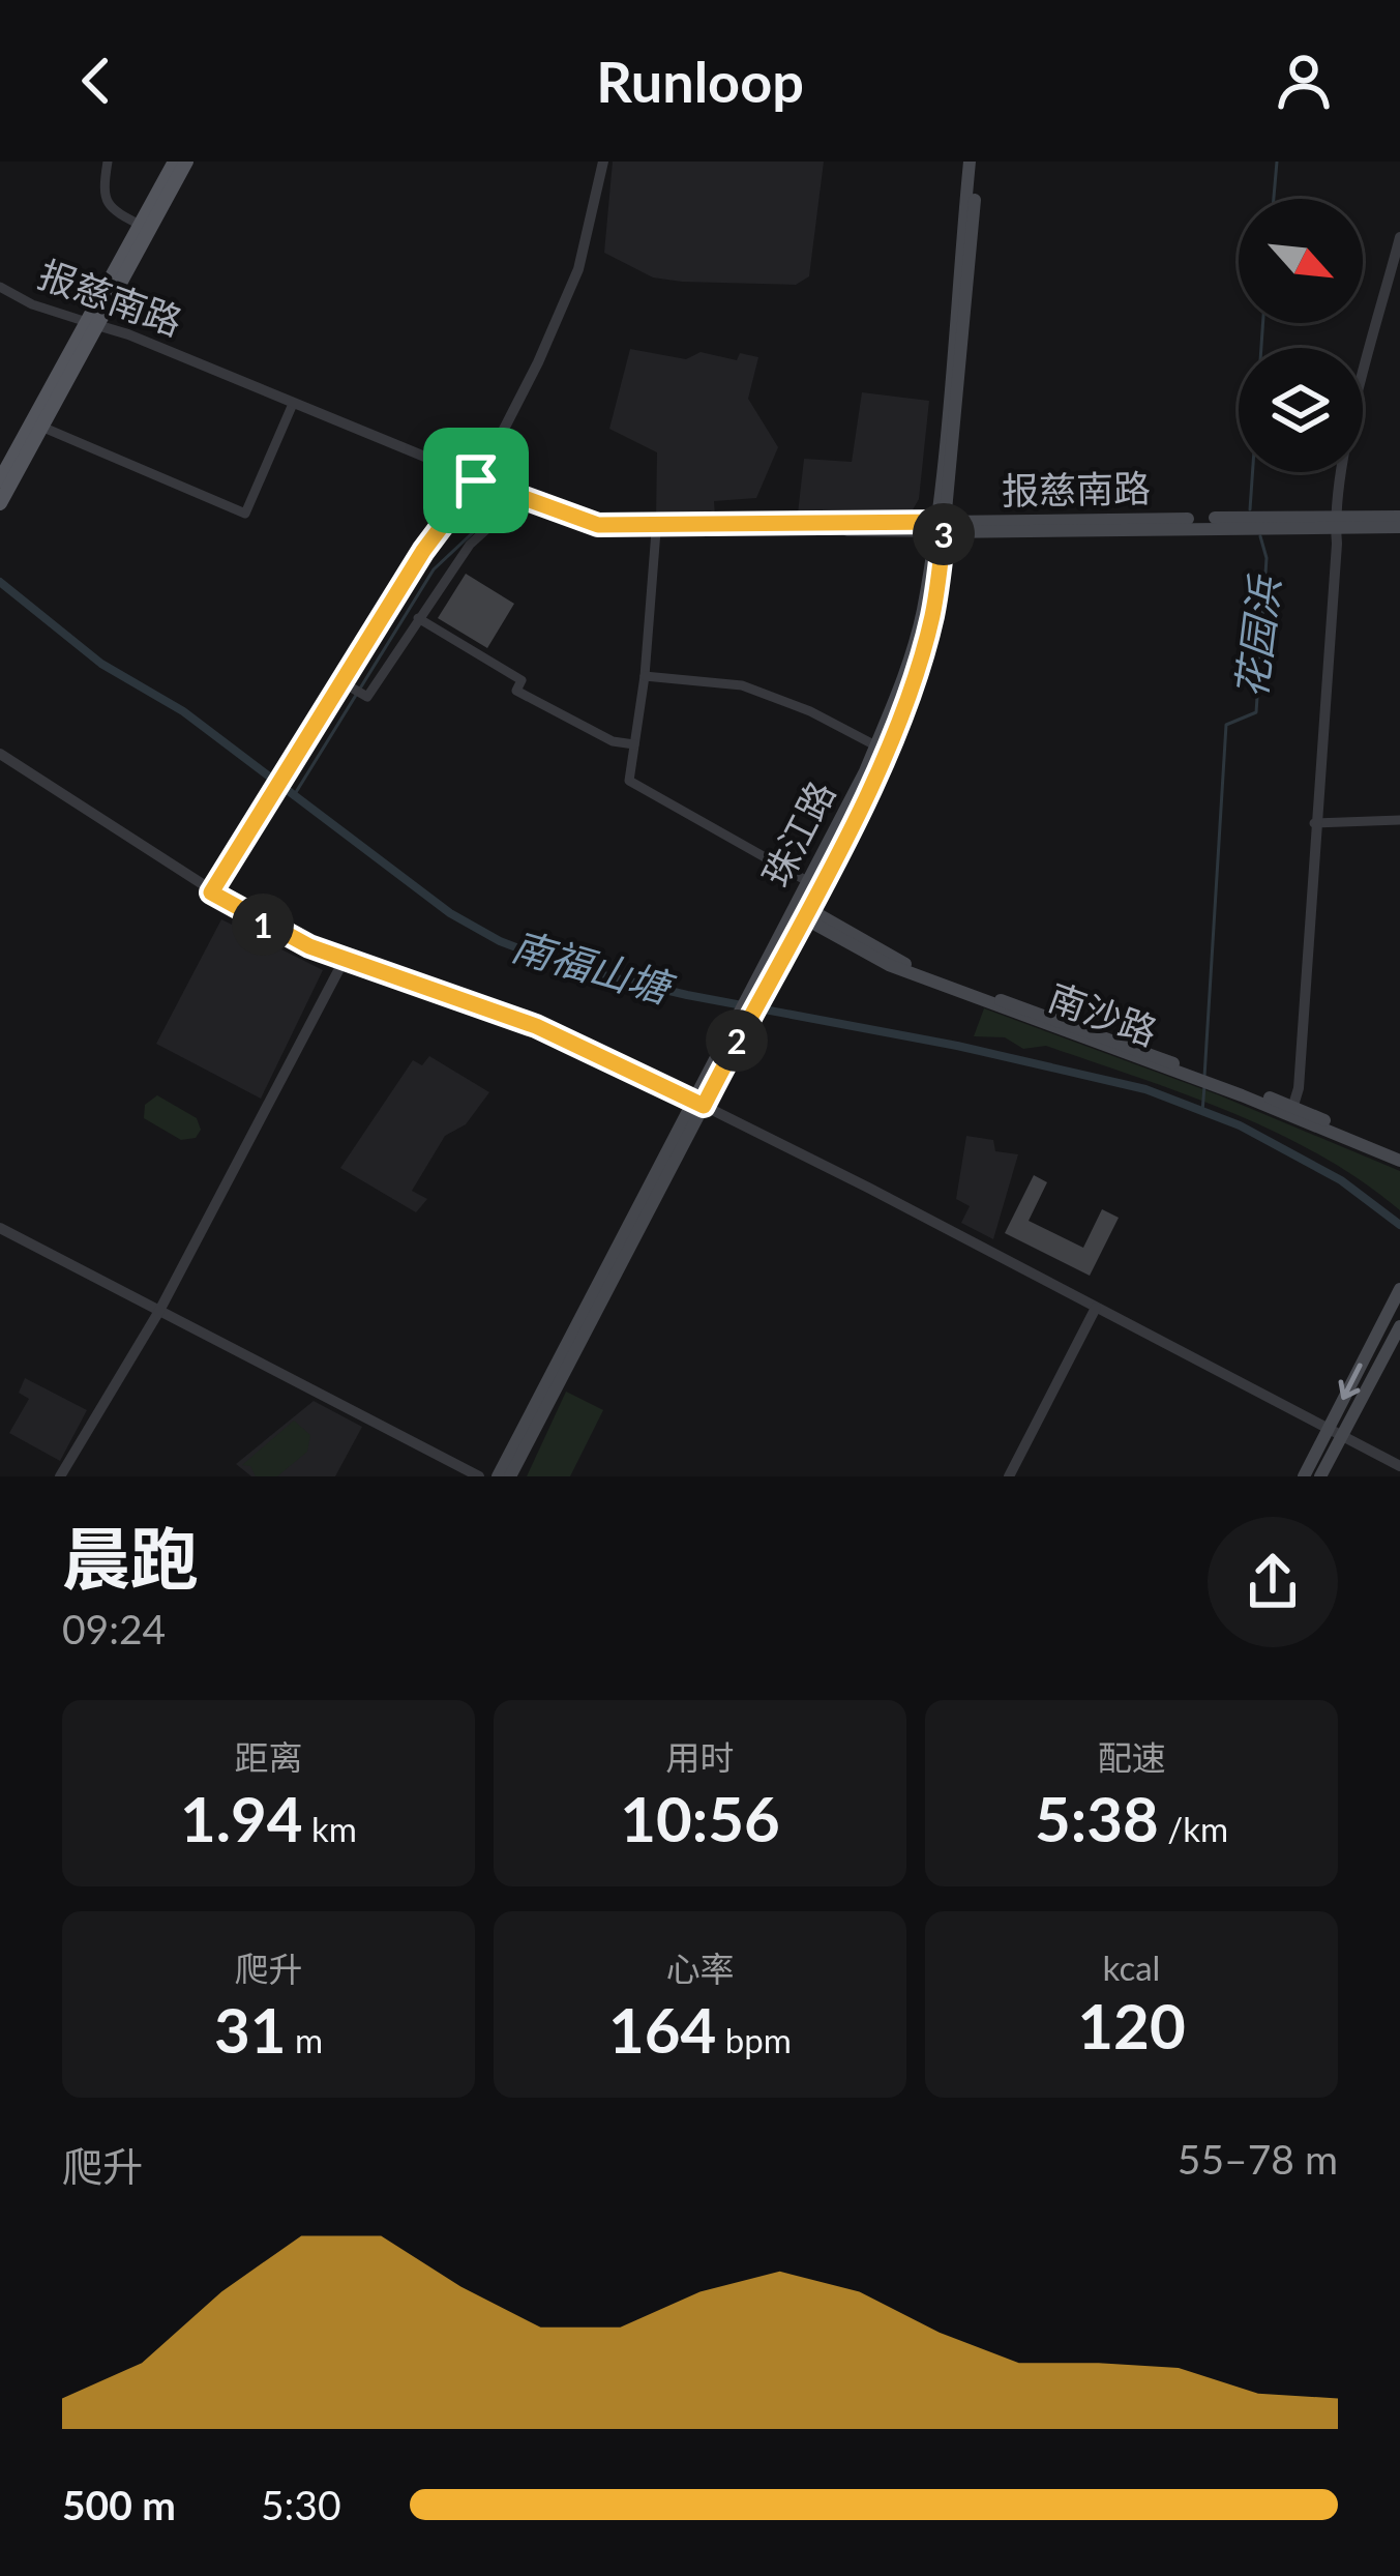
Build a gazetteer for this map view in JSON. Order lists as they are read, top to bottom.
{
  "streets": {
    "main road": ["报慈南路", "珠江路", "南沙路"]
  },
  "crossings": [
    ["报慈南路", "珠江路"],
    ["珠江路", "南沙路"]
  ],
  "water": ["花园浜", "南福山塘"],
  "north": "bottom right",
  "page": {
    "header": "Runloop",
    "pins": ["3", "1", "2"],
    "heading": ["晨跑", "09:24"],
    "stats": [
      ["距离", "1.94 km"],
      ["用时", "10:56"],
      ["配速", "5:38 /km"],
      ["爬升", "31 m"],
      ["心率", "164 bpm"],
      ["kcal", "120"]
    ],
    "chart": ["爬升", "55–78 m"],
    "list": [
      {
        "name": "500 m",
        "note": "5:30"
      }
    ]
  }
}
